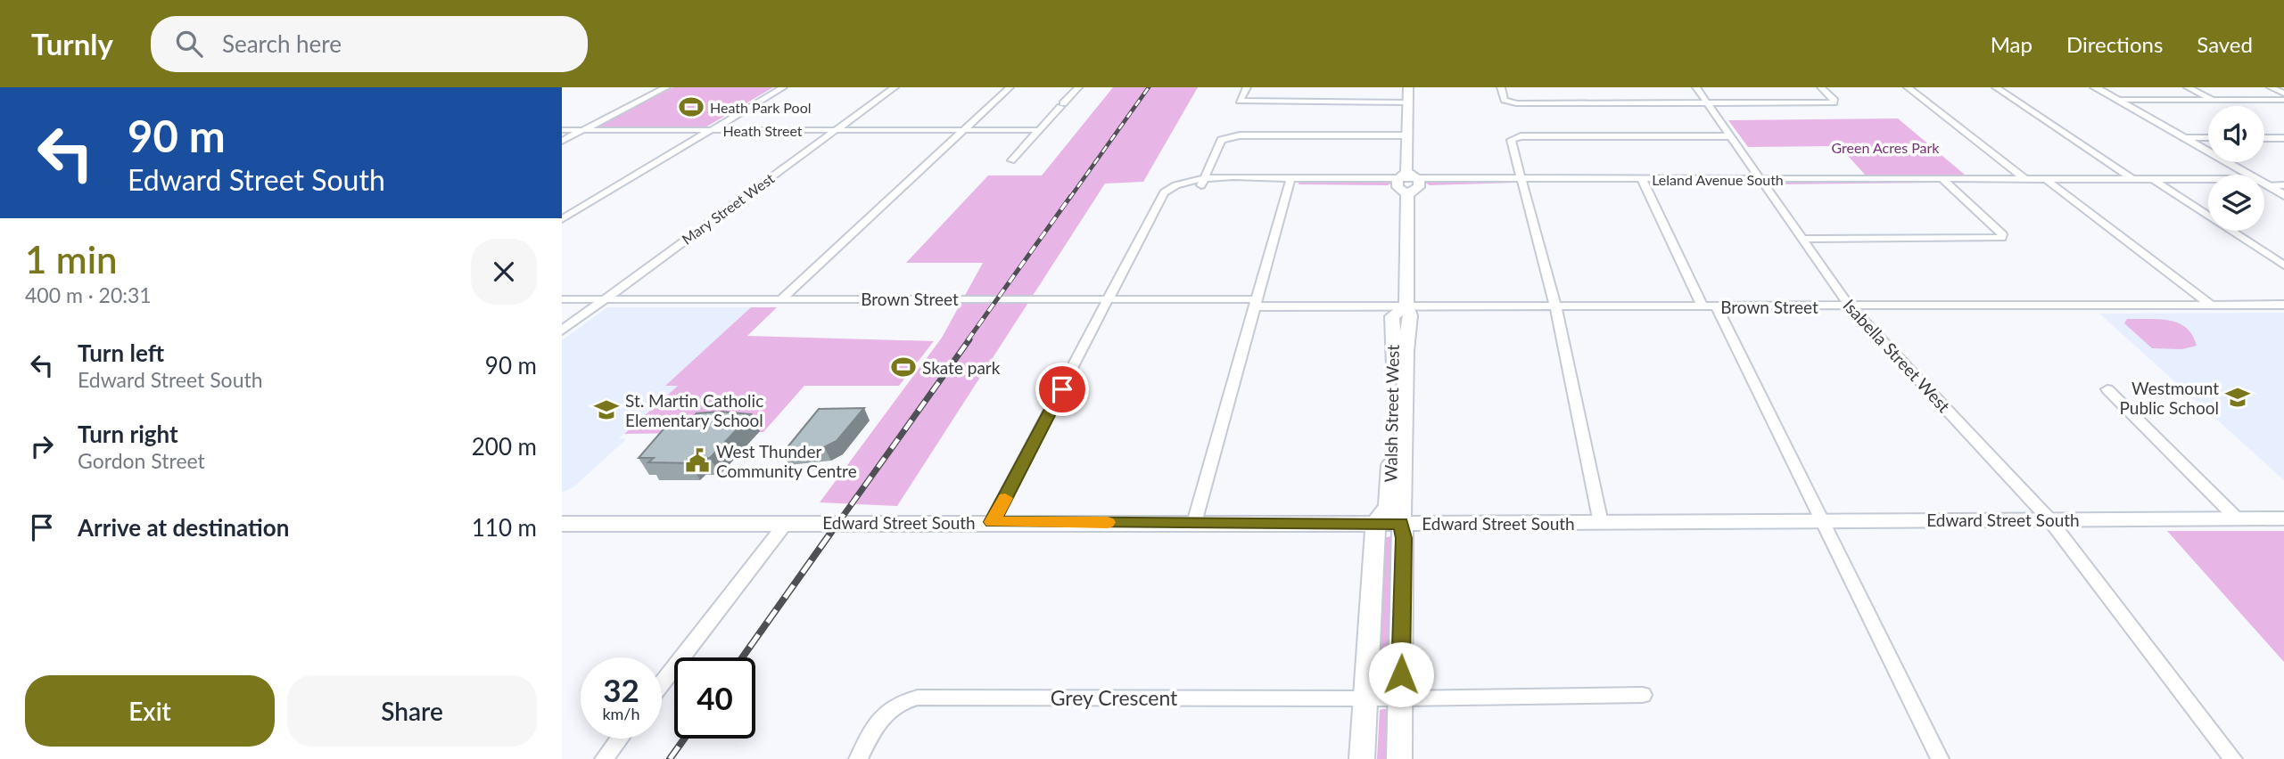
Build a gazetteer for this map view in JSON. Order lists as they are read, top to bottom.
{
  "streets": {
    "main road": ["Walsh Street West", "Edward Street South"],
    "street": [
      "Heath Street",
      "Leland Avenue South",
      "Mary Street West",
      "Brown Street",
      "Isabella Street West",
      "Grey Crescent"
    ]
  },
  "crossings": [
    ["Heath Street", "Mary Street West"],
    ["Leland Avenue South", "Brown Street"],
    ["Leland Avenue South", "Isabella Street West"],
    ["Leland Avenue South", "Walsh Street West"],
    ["Mary Street West", "Brown Street"],
    ["Brown Street", "Isabella Street West"],
    ["Brown Street", "Walsh Street West"],
    ["Isabella Street West", "Edward Street South"],
    ["Walsh Street West", "Edward Street South"],
    ["Walsh Street West", "Grey Crescent"]
  ],
  "parks": ["Green Acres Park"],
  "places": {
    "sports": ["Heath Park Pool", "Skate park"],
    "school or university": ["Westmount Public School", "St. Martin Catholic Elementary School"],
    "public building": ["West Thunder Community Centre"]
  },
  "page": {
    "header": "Turnly",
    "search": "Search here",
    "nav": ["Map", "Directions", "Saved"],
    "turn": ["90 m", "Edward Street South"],
    "heading": ["1 min", "400 m · 20:31"],
    "list": [
      {
        "name": "Turn left",
        "note": "Edward Street South",
        "value": "90 m"
      },
      {
        "name": "Turn right",
        "note": "Gordon Street",
        "value": "200 m"
      },
      {
        "name": "Arrive at destination",
        "value": "110 m"
      }
    ],
    "speed": "32 km/h",
    "limit": "40",
    "buttons": ["Exit", "Share"]
  }
}
